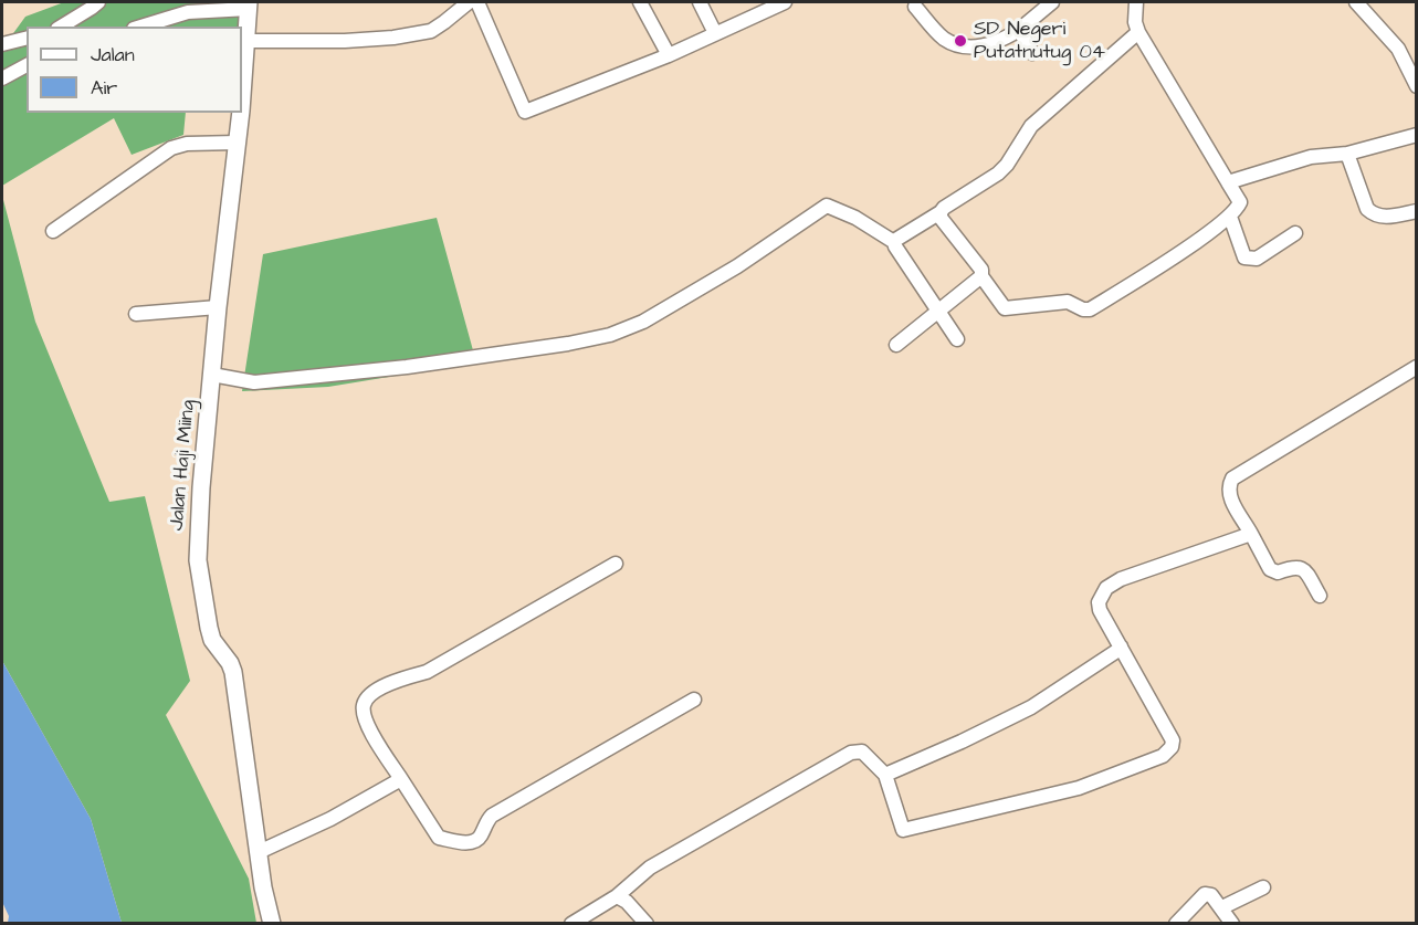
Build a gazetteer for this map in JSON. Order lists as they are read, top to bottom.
{
  "streets": {
    "main road": ["Jalan Haji Miing"]
  },
  "places": ["SD Negeri Putatnutug 04"],
  "legend": ["Jalan", "Air"]
}
